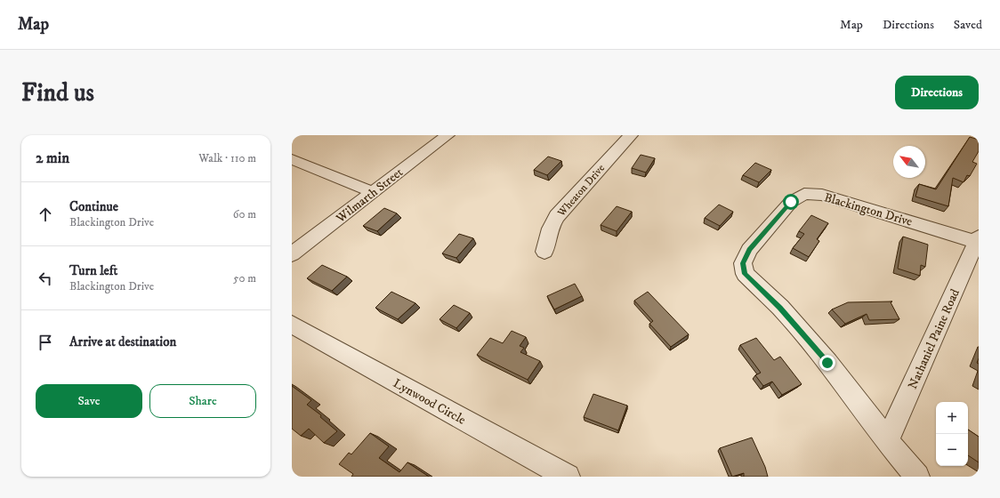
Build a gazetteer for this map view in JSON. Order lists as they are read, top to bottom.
{
  "streets": {
    "street": [
      "Wheaton Drive",
      "Wilmarth Street",
      "Blackington Drive",
      "Nathaniel Paine Road",
      "Lynwood Circle"
    ]
  },
  "crossings": [
    ["Blackington Drive", "Nathaniel Paine Road"]
  ],
  "north": "top left",
  "page": {
    "header": "Map",
    "nav": ["Map", "Directions", "Saved"],
    "buttons": [
      "Directions",
      ["Save", "Share"]
    ],
    "title": "Find us",
    "heading": ["2 min", "Walk · 110 m"],
    "list": [
      ["Continue", "Blackington Drive", "60 m"],
      ["Turn left", "Blackington Drive", "50 m"],
      "Arrive at destination"
    ],
    "map_buttons": ["+", "−"]
  }
}
